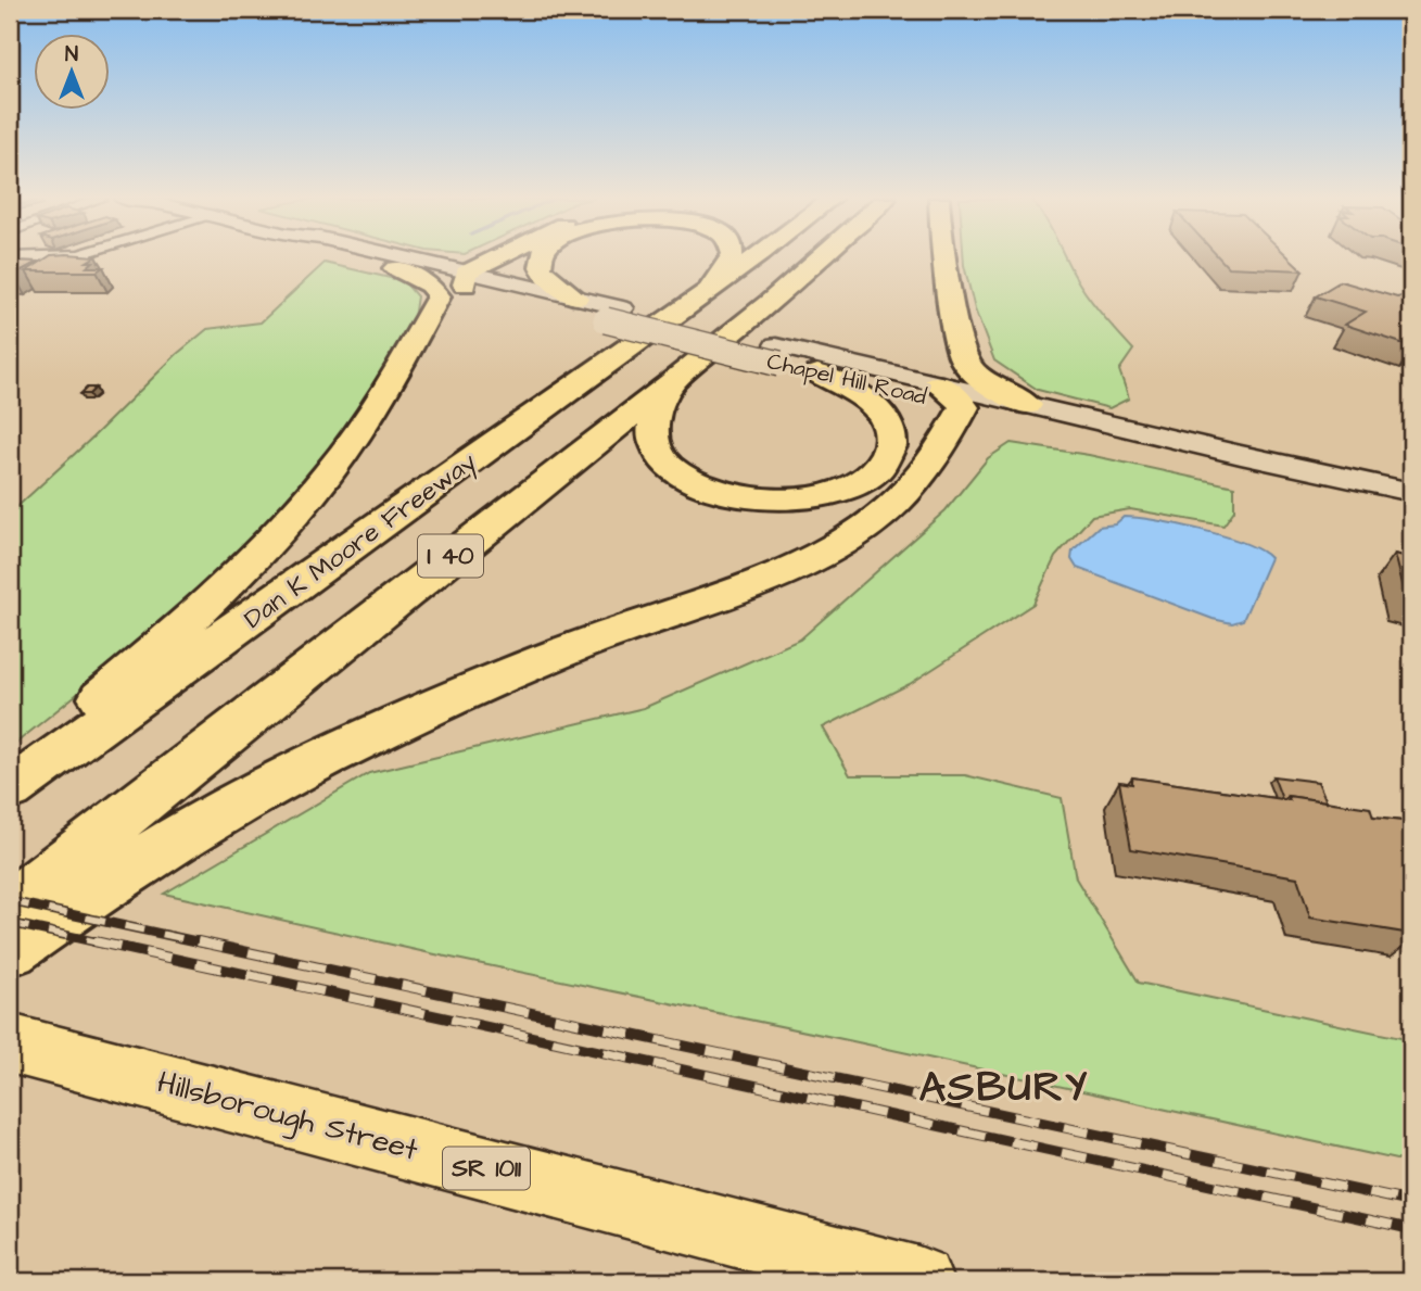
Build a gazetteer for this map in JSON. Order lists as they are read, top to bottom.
{
  "streets": {
    "highway": ["Dan K Moore Freeway", "I 40"],
    "main road": ["Chapel Hill Road", "Hillsborough Street", "SR 1011"]
  },
  "crossings": [
    ["Dan K Moore Freeway", "I 40"]
  ],
  "districts": ["ASBURY"],
  "north": "top"
}
